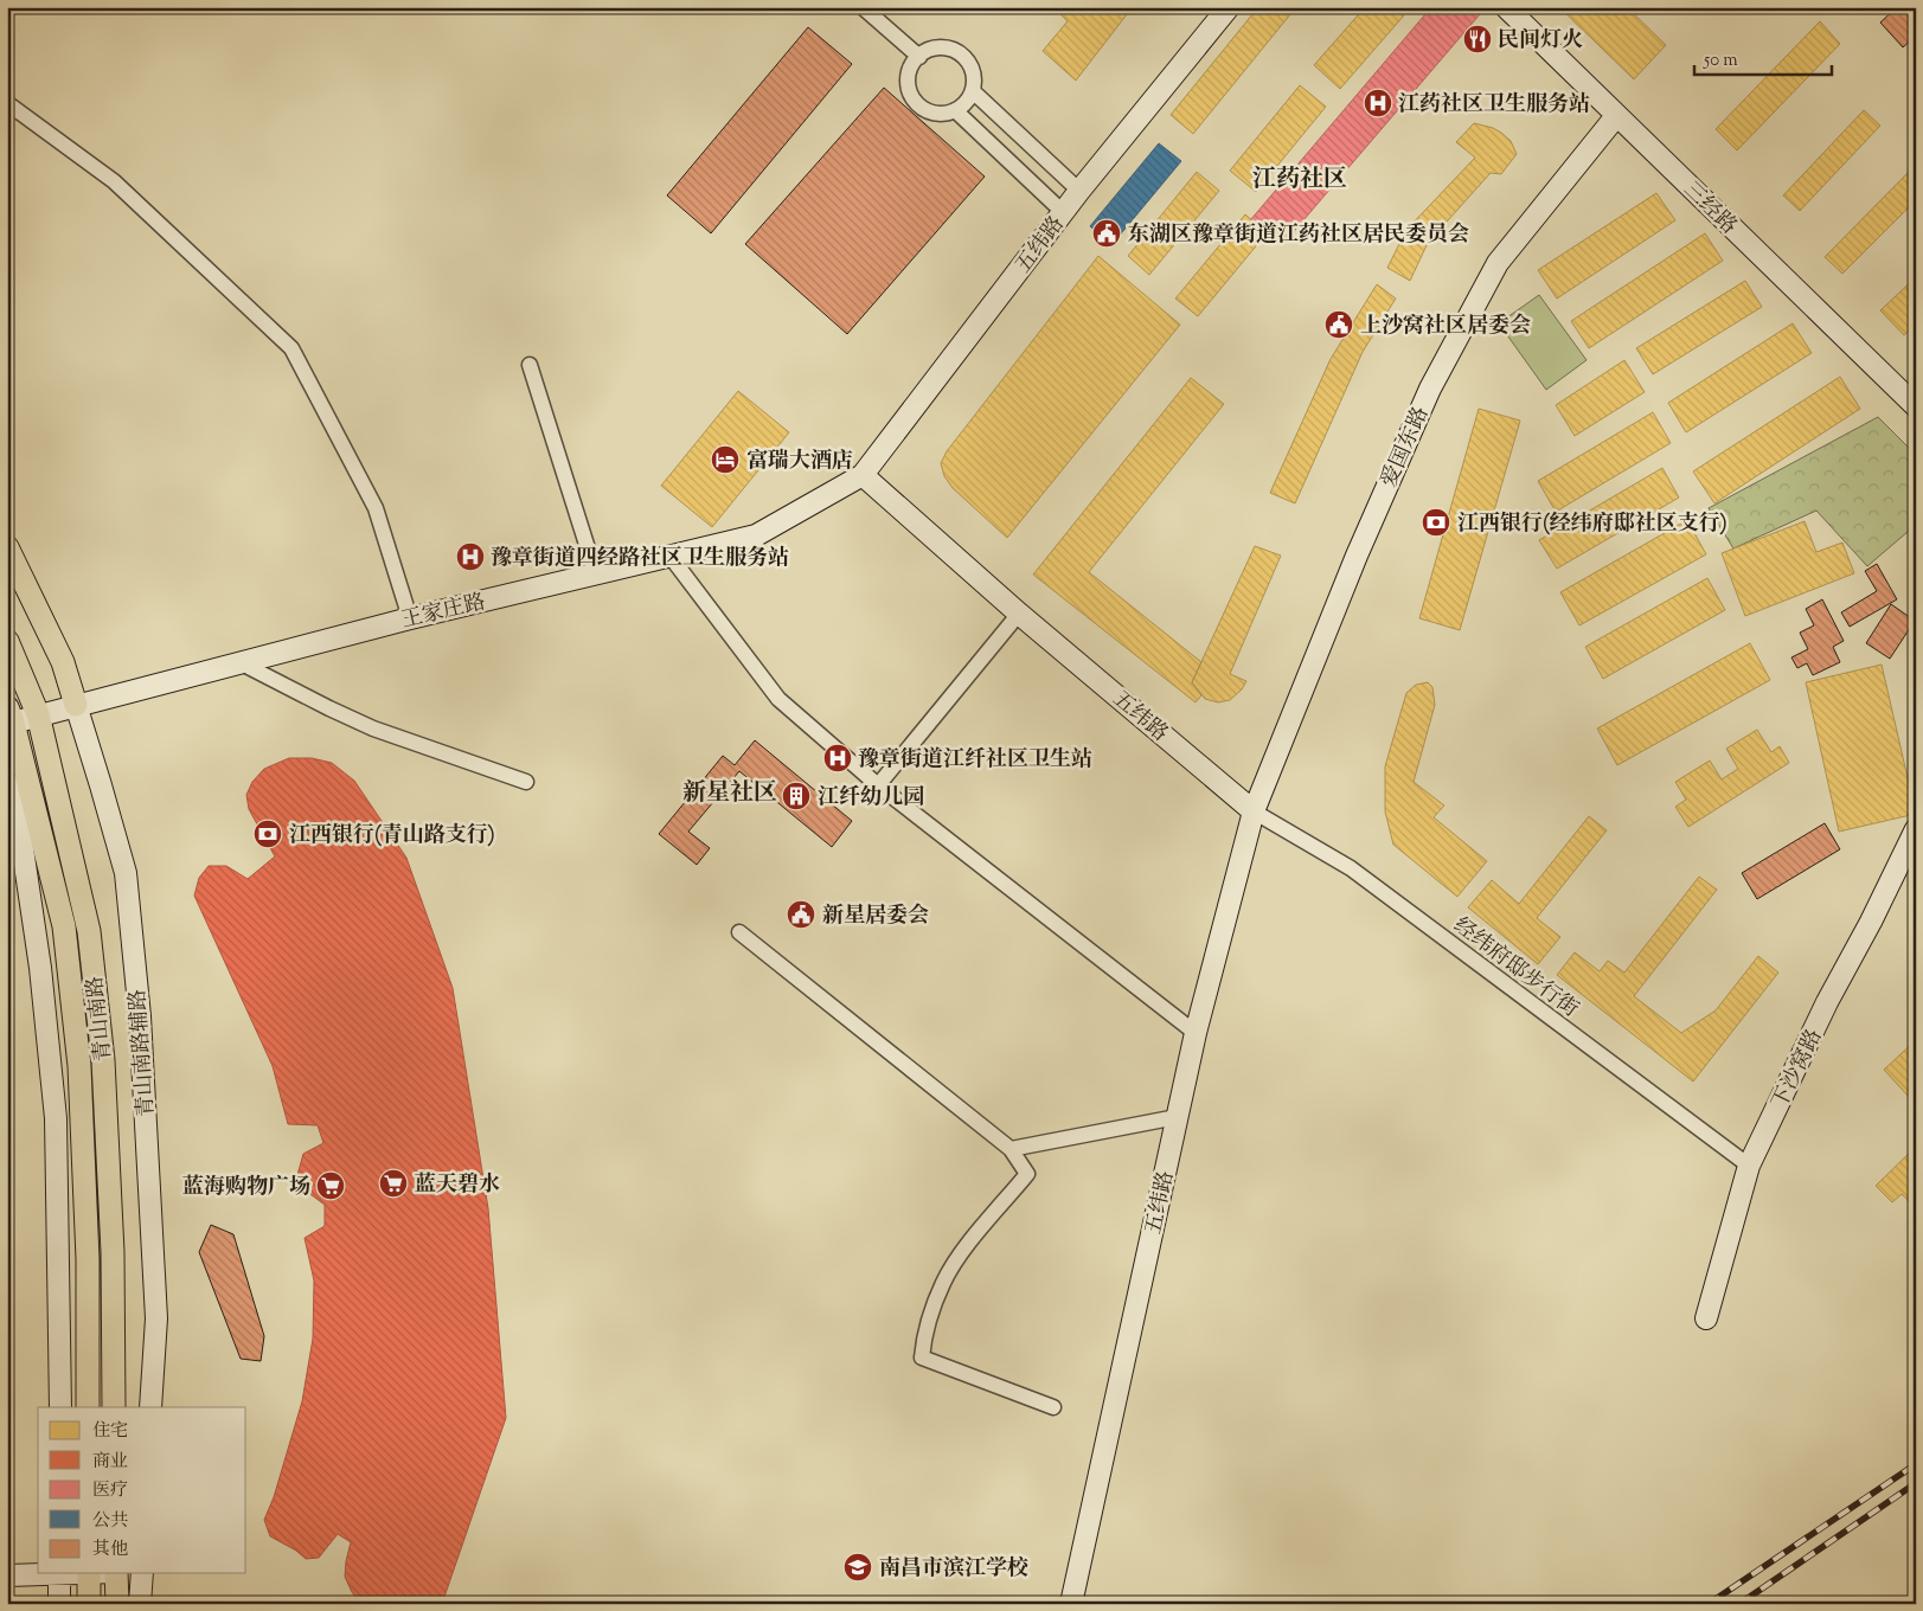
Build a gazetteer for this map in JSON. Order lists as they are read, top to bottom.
{
  "streets": {
    "main road": ["青山南路"],
    "street": [
      "三经路",
      "五纬路",
      "爱国东路",
      "王家庄路",
      "经纬府邸步行街",
      "青山南路辅路",
      "下沙窝路"
    ]
  },
  "crossings": [
    ["三经路", "爱国东路"],
    ["五纬路", "爱国东路"],
    ["五纬路", "王家庄路"],
    ["五纬路", "经纬府邸步行街"],
    ["爱国东路", "经纬府邸步行街"],
    ["王家庄路", "青山南路"],
    ["王家庄路", "青山南路辅路"],
    ["经纬府邸步行街", "下沙窝路"]
  ],
  "districts": ["江药社区", "新星社区"],
  "places": {
    "restaurant": ["民间灯火"],
    "hospital": ["江药社区卫生服务站", "豫章街道四经路社区卫生服务站", "豫章街道江纤社区卫生站"],
    "public building": ["东湖区豫章街道江药社区居民委员会", "上沙窝社区居委会", "新星居委会"],
    "hotel": ["富瑞大酒店"],
    "bank": ["江西银行(经纬府邸社区支行)", "江西银行(青山路支行)"],
    "building": ["江纤幼儿园"],
    "supermarket": ["蓝天碧水", "蓝海购物广场"],
    "school or university": ["南昌市滨江学校"]
  },
  "legend": [
    "住宅",
    "商业",
    "医疗",
    "公共",
    "其他"
  ],
  "scale_bar": "50 m"
}
